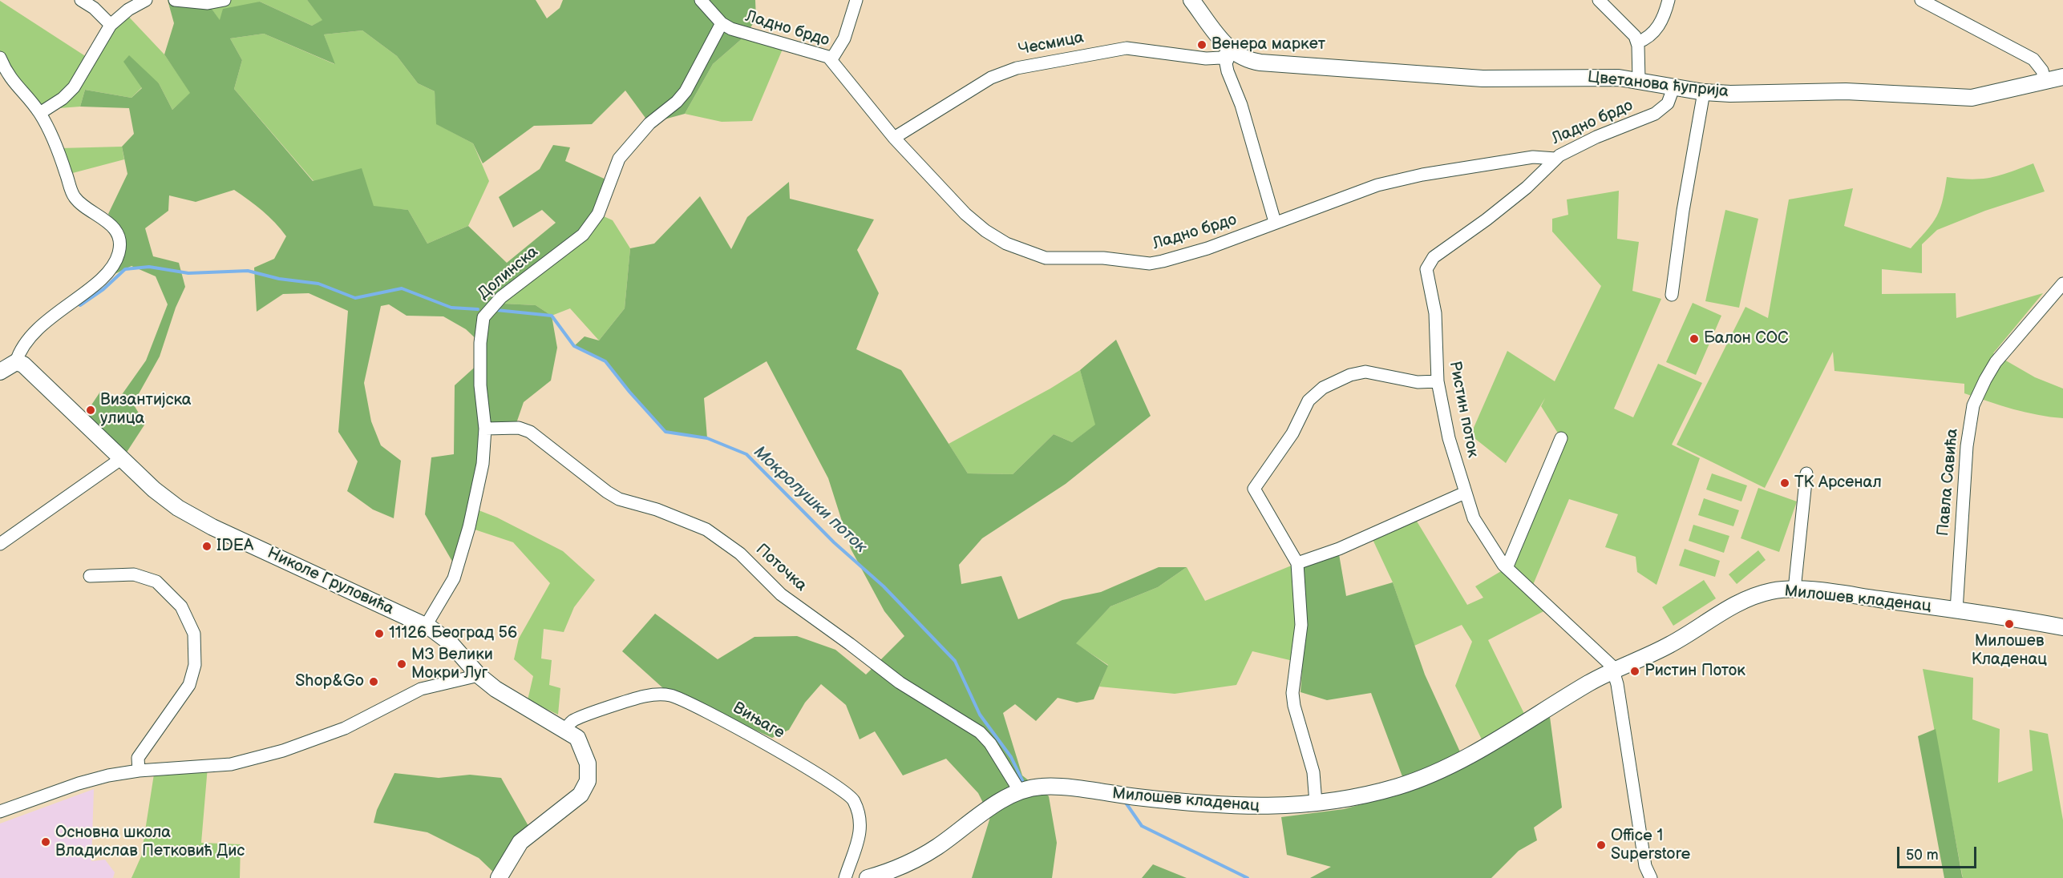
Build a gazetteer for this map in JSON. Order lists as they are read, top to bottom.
{
  "streets": {
    "street": [
      "Ладно брдо",
      "Чесмица",
      "Цветанова ћуприја",
      "Долинска",
      "Ристин поток",
      "Павла Савића",
      "Поточка",
      "Николе Груловића",
      "Милошев кладенац",
      "Вињаге"
    ]
  },
  "crossings": [
    ["Ладно брдо", "Чесмица"],
    ["Ладно брдо", "Цветанова ћуприја"],
    ["Ладно брдо", "Долинска"],
    ["Ладно брдо", "Ристин поток"],
    ["Чесмица", "Цветанова ћуприја"],
    ["Долинска", "Поточка"],
    ["Долинска", "Николе Груловића"],
    ["Ристин поток", "Милошев кладенац"],
    ["Павла Савића", "Милошев кладенац"],
    ["Поточка", "Милошев кладенац"],
    ["Николе Груловића", "Вињаге"]
  ],
  "water": ["Мокролушки поток"],
  "places": [
    "Венера маркет",
    "Балон СОС",
    "Византијска улица",
    "ТК Арсенал",
    "IDEA",
    "Милошев Кладенац",
    "11126 Београд 56",
    "МЗ Велики Мокри Луг",
    "Ристин Поток",
    "Shop&Go",
    "Основна школа Владислав Петковић Дис",
    "Office 1 Superstore"
  ],
  "scale_bar": "50 m"
}
